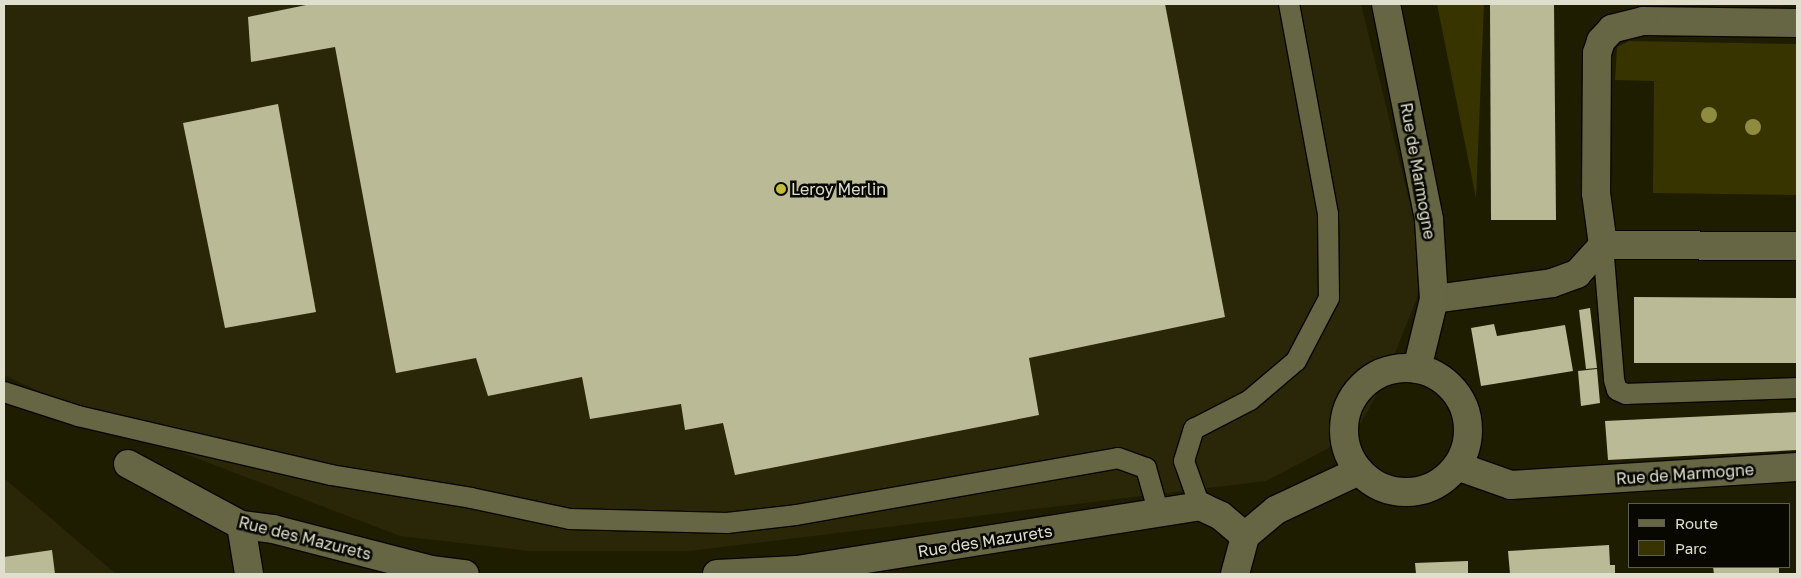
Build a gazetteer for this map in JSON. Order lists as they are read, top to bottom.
{
  "streets": {
    "street": ["Rue de Marmogne", "Rue des Mazurets"]
  },
  "places": ["Leroy Merlin"],
  "legend": ["Route", "Parc"]
}
